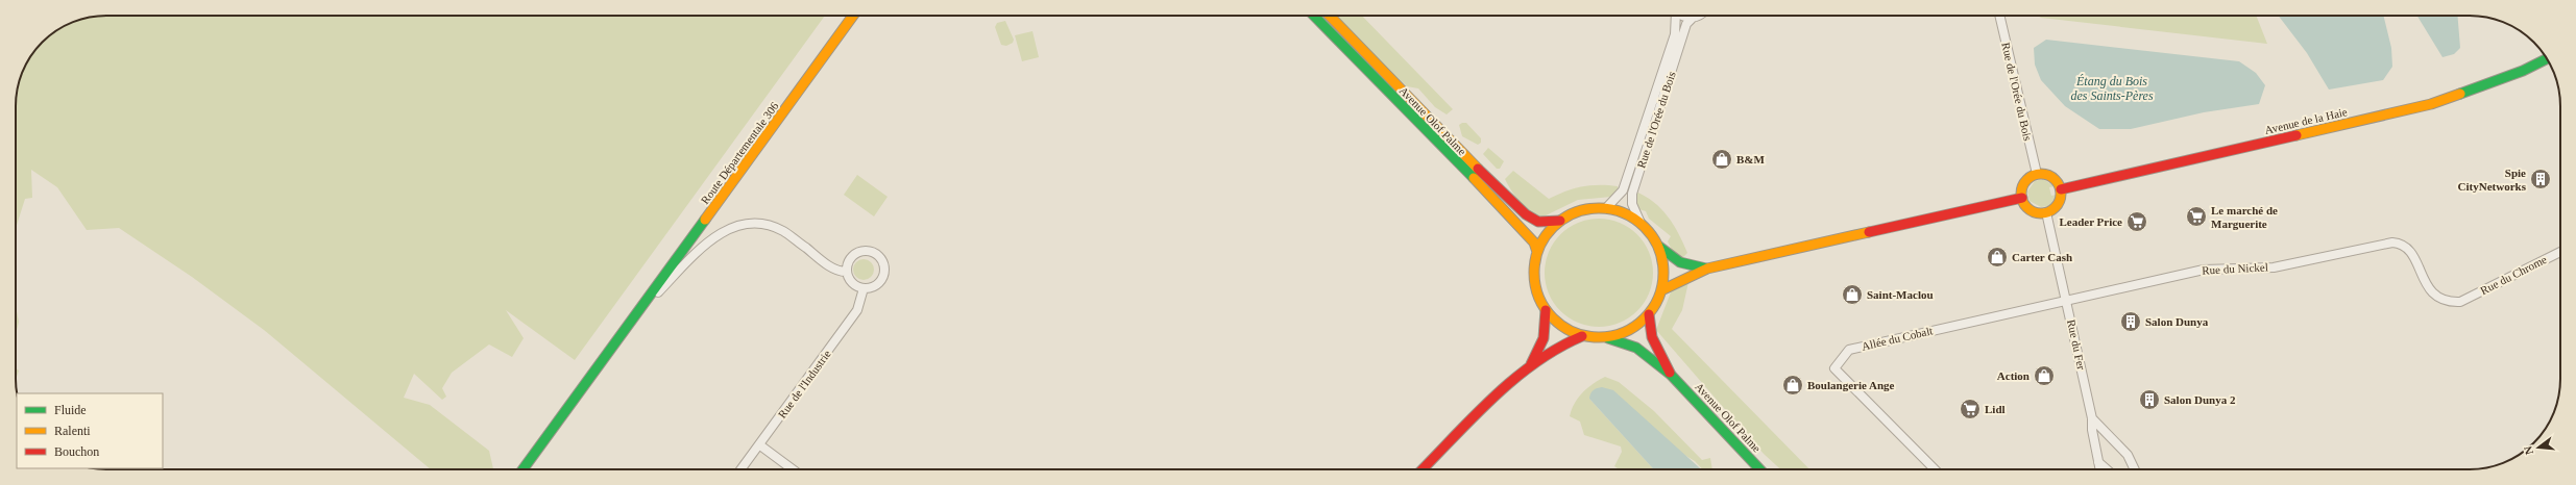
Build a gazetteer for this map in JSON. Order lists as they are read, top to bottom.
{
  "streets": {
    "main road": ["Avenue Olof Palme", "Avenue de la Haie", "Route Départementale 306"],
    "street": [
      "Rue de l'Orée du Bois",
      "Rue du Nickel",
      "Rue du Chrome",
      "Allée du Cobalt",
      "Rue du Fer",
      "Rue de l'Industrie"
    ]
  },
  "crossings": [
    ["Rue de l'Orée du Bois", "Avenue Olof Palme"],
    ["Rue de l'Orée du Bois", "Avenue de la Haie"],
    ["Rue de l'Orée du Bois", "Rue du Fer"],
    ["Avenue de la Haie", "Rue du Fer"],
    ["Rue du Nickel", "Rue du Chrome"],
    ["Rue du Nickel", "Allée du Cobalt"],
    ["Rue du Nickel", "Rue du Fer"],
    ["Allée du Cobalt", "Rue du Fer"]
  ],
  "water": ["Étang du Bois des Saints-Pères"],
  "places": {
    "shop": [
      "B&M",
      "Carter Cash",
      "Saint-Maclou",
      "Action",
      "Boulangerie Ange"
    ],
    "building": ["Spie CityNetworks", "Salon Dunya", "Salon Dunya 2"],
    "supermarket": ["Le marché de Marguerite", "Leader Price", "Lidl"]
  },
  "legend": ["Fluide", "Ralenti", "Bouchon"],
  "north": "left"
}
